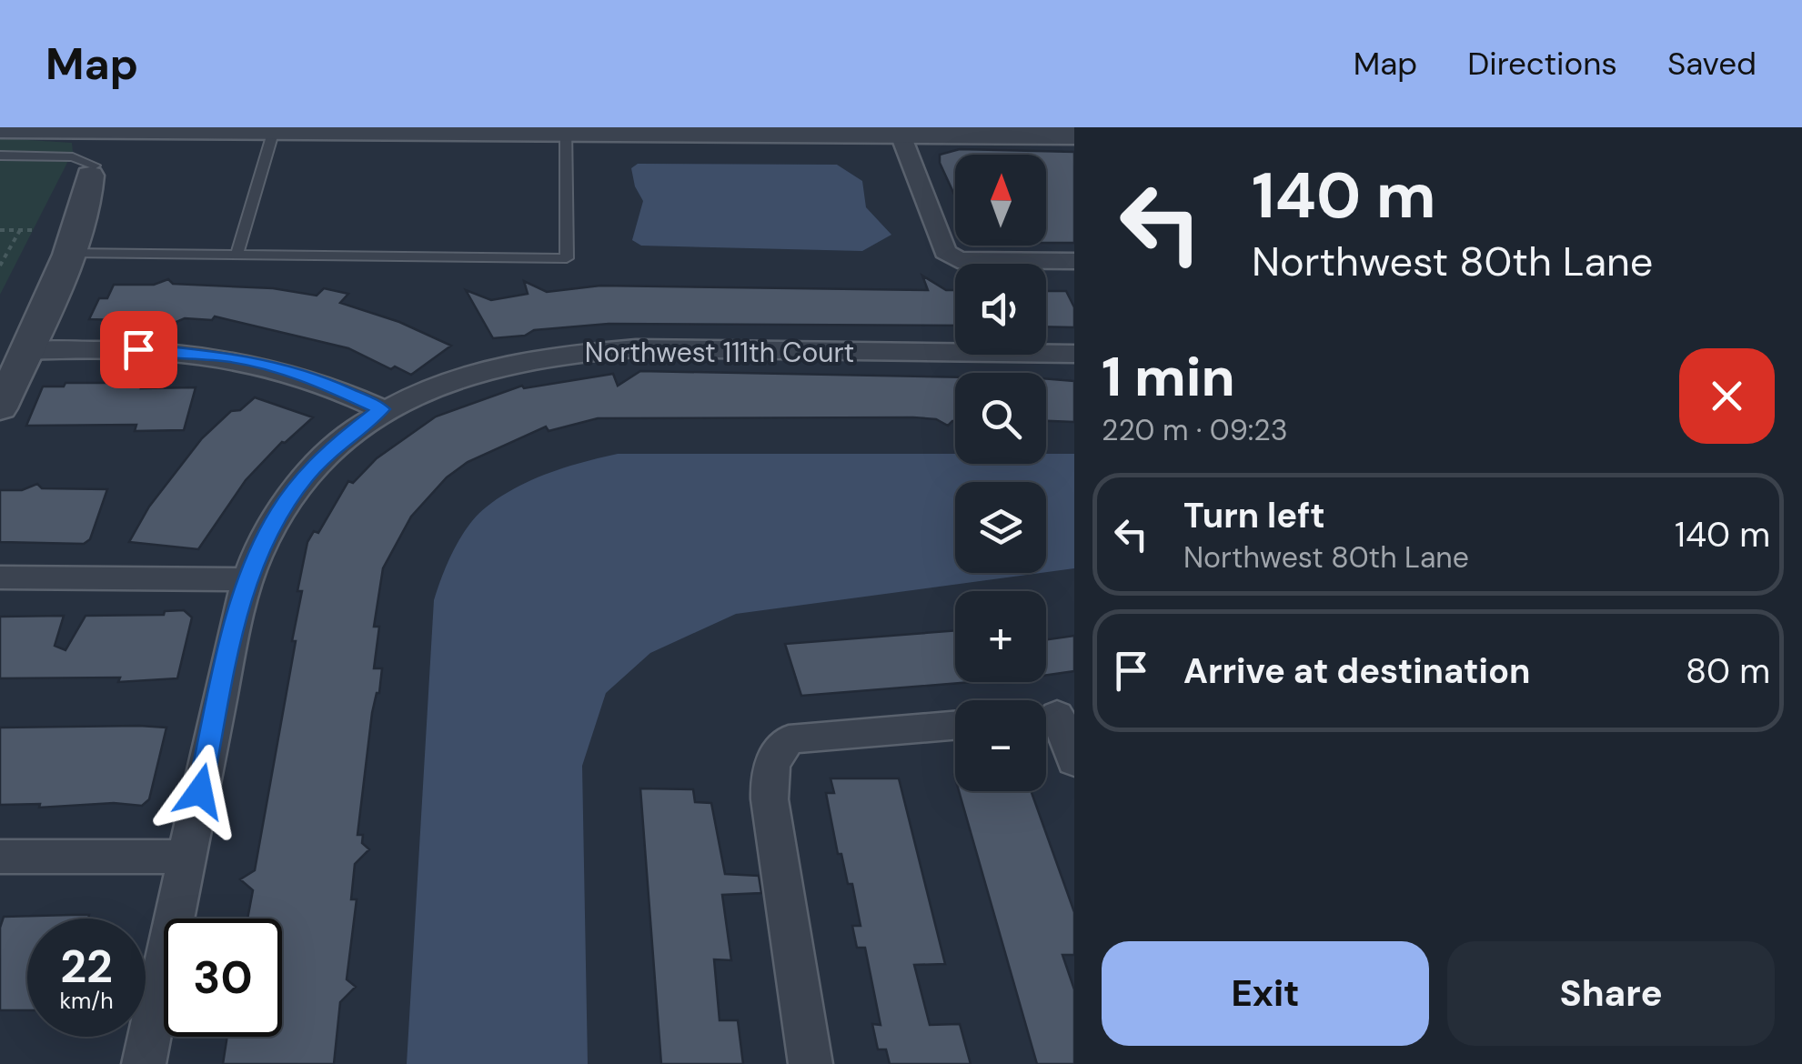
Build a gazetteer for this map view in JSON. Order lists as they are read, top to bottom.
{
  "streets": {
    "street": ["Northwest 111th Court"]
  },
  "north": "top",
  "page": {
    "header": "Map",
    "nav": ["Map", "Directions", "Saved"],
    "turn": ["140 m", "Northwest 80th Lane"],
    "map_buttons": ["+", "−"],
    "heading": ["1 min", "220 m · 09:23"],
    "list": [
      {
        "name": "Turn left",
        "note": "Northwest 80th Lane",
        "value": "140 m"
      },
      {
        "name": "Arrive at destination",
        "value": "80 m"
      }
    ],
    "speed": "22 km/h",
    "limit": "30",
    "buttons": ["Exit", "Share"]
  }
}
